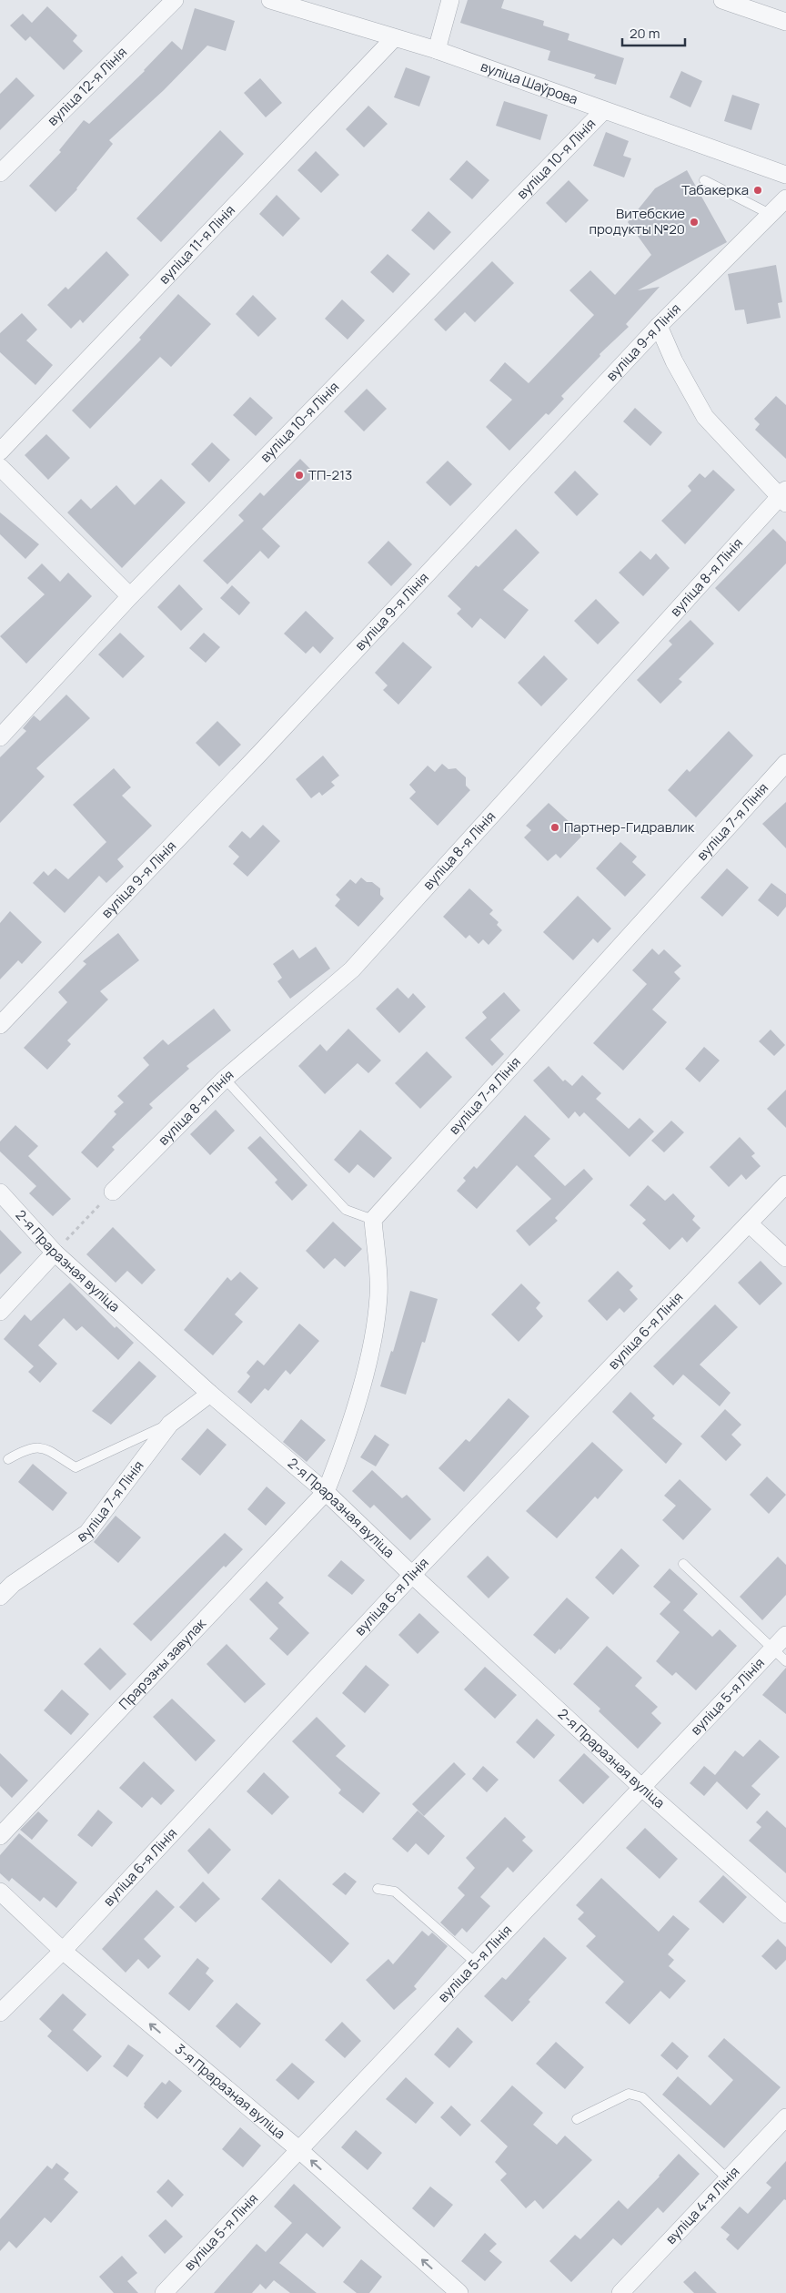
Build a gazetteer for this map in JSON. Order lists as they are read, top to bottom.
{
  "streets": {
    "street": [
      "вуліца Шаўрова",
      "вуліца 12-я Лінія",
      "вуліца 10-я Лінія",
      "вуліца 11-я Лінія",
      "вуліца 9-я Лінія",
      "вуліца 8-я Лінія",
      "вуліца 7-я Лінія",
      "2-я Праразная вуліца",
      "вуліца 6-я Лінія",
      "Прарэзны завулак",
      "вуліца 5-я Лінія",
      "3-я Праразная вуліца",
      "вуліца 4-я Лінія"
    ]
  },
  "crossings": [
    ["вуліца Шаўрова", "вуліца 10-я Лінія"],
    ["вуліца Шаўрова", "вуліца 11-я Лінія"],
    ["вуліца 7-я Лінія", "2-я Праразная вуліца"],
    ["2-я Праразная вуліца", "вуліца 6-я Лінія"],
    ["2-я Праразная вуліца", "Прарэзны завулак"],
    ["2-я Праразная вуліца", "вуліца 5-я Лінія"],
    ["вуліца 6-я Лінія", "3-я Праразная вуліца"],
    ["вуліца 5-я Лінія", "3-я Праразная вуліца"]
  ],
  "one_way": ["3-я Праразная вуліца"],
  "places": [
    "Табакерка",
    "Витебские продукты №20",
    "ТП-213",
    "Партнер-Гидравлик"
  ],
  "scale_bar": "20 m"
}
